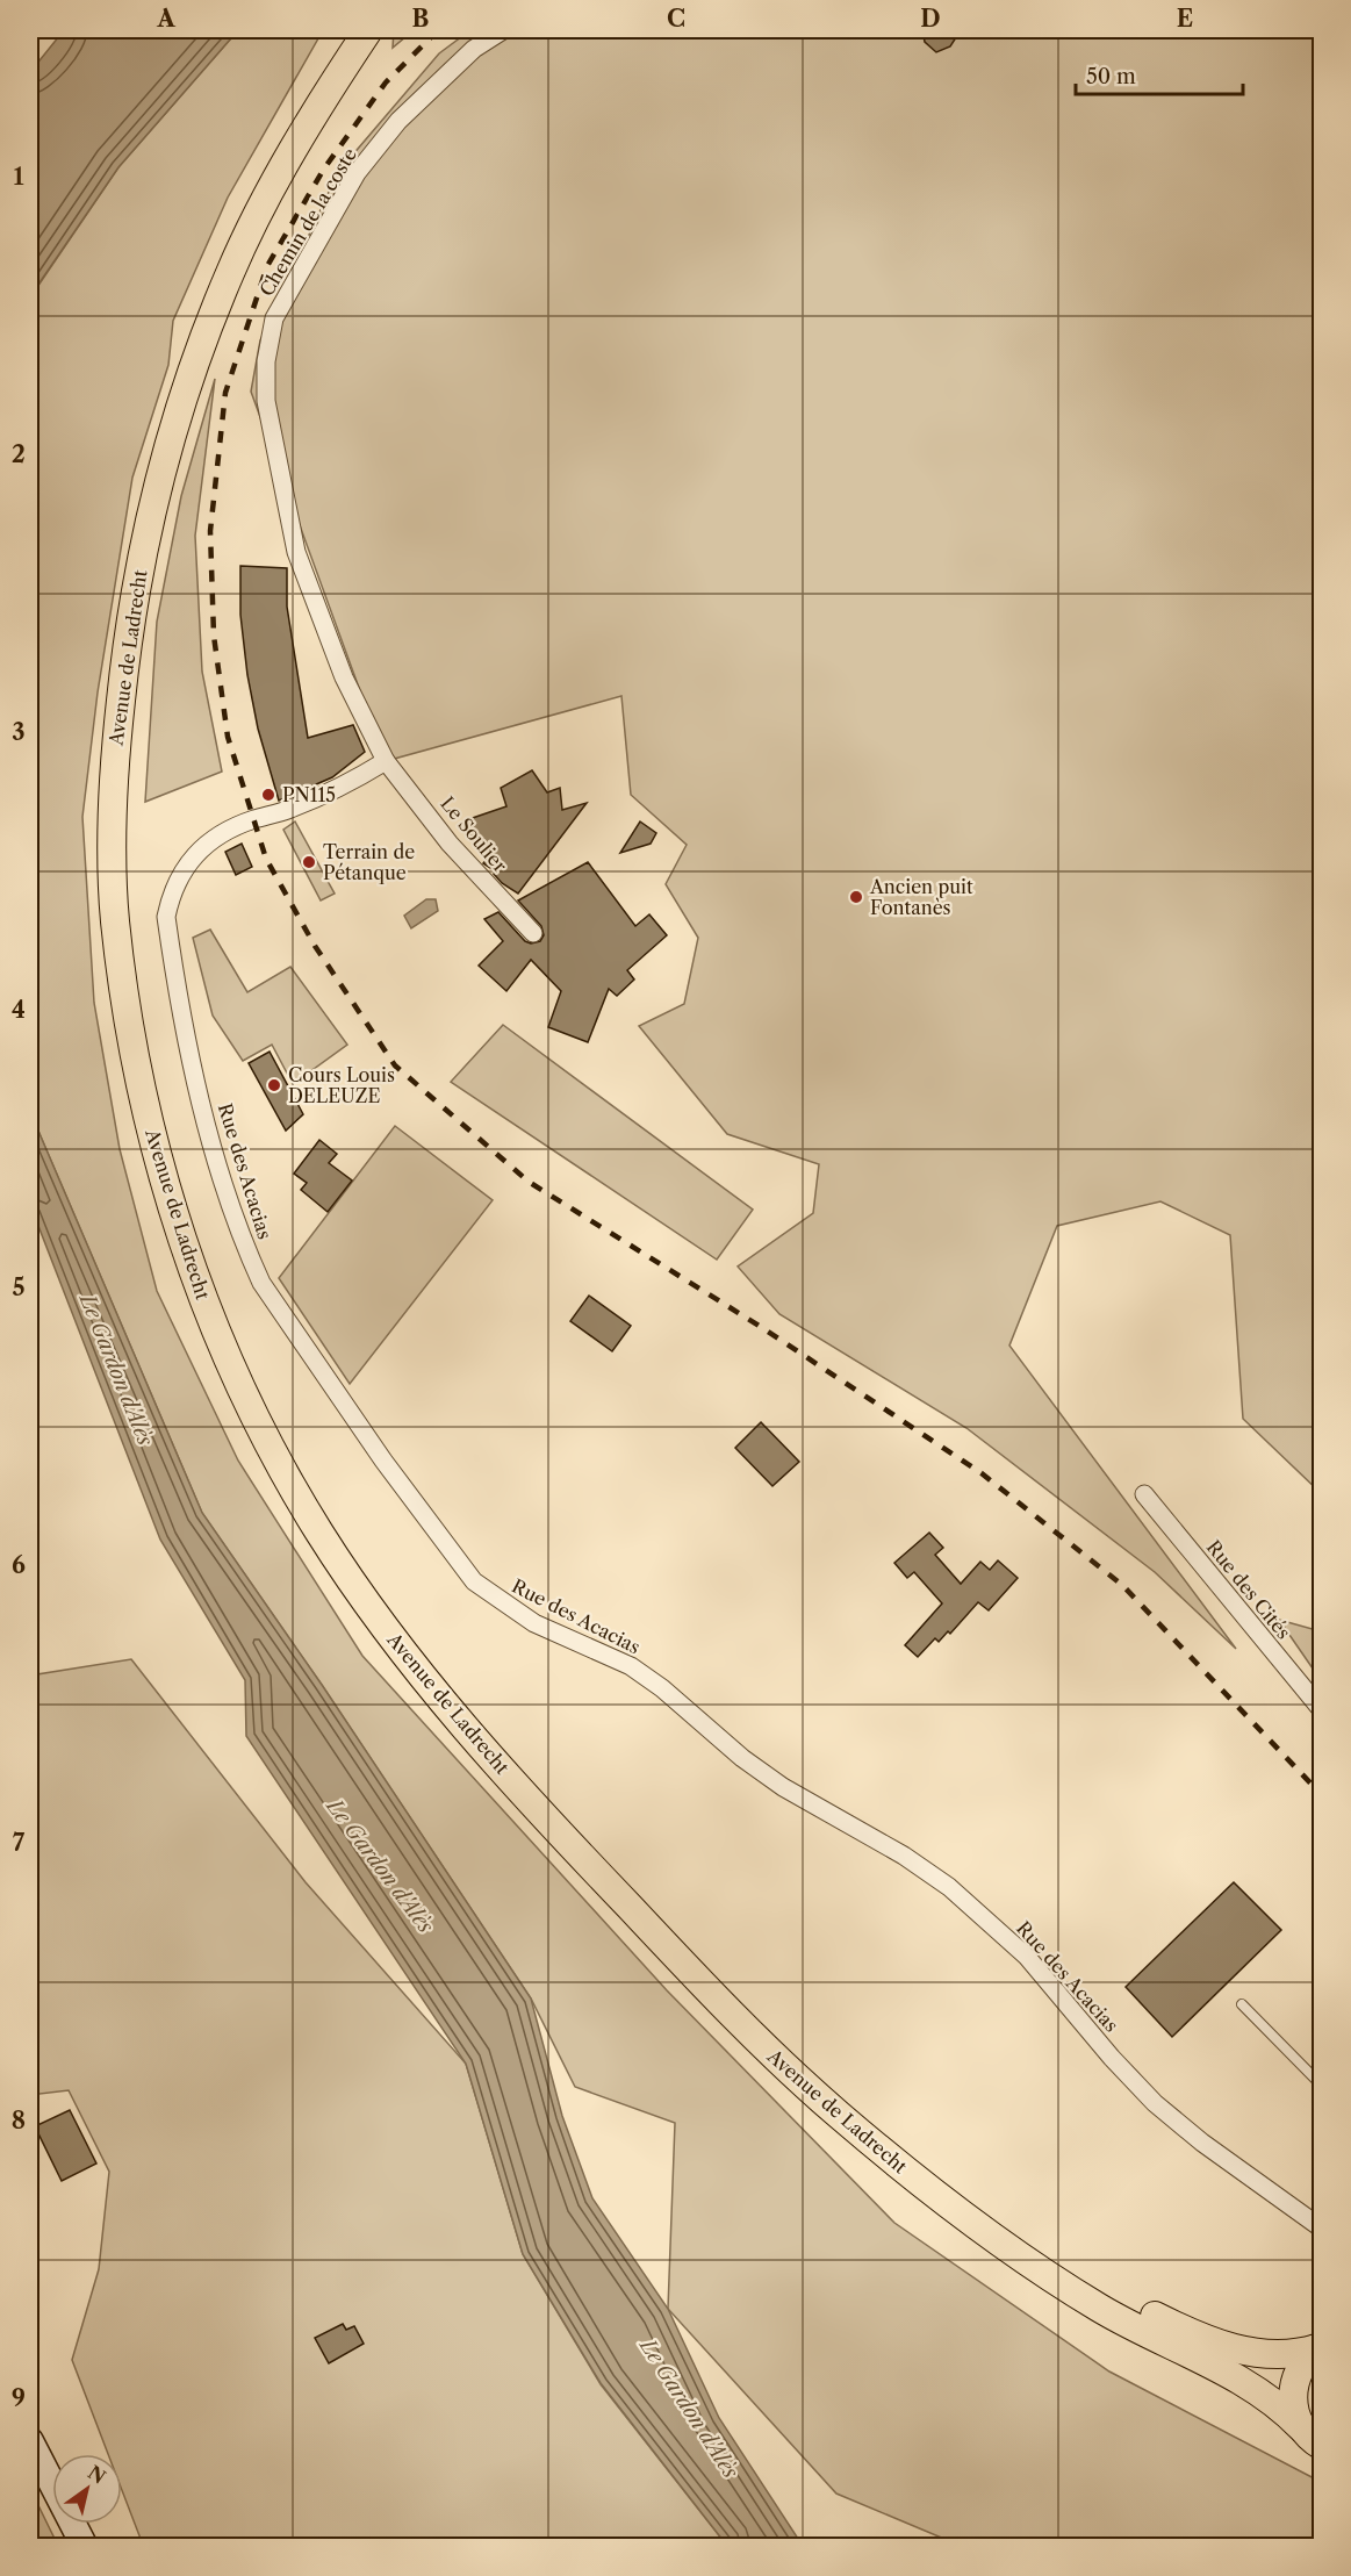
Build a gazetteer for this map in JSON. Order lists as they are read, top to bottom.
{
  "streets": {
    "main road": ["Avenue de Ladrecht"],
    "street": [
      "Chemin de la coste",
      "Le Soulier",
      "Rue des Acacias",
      "Rue des Cités"
    ]
  },
  "crossings": [
    ["Chemin de la coste", "Le Soulier"],
    ["Chemin de la coste", "Rue des Acacias"],
    ["Le Soulier", "Rue des Acacias"]
  ],
  "water": ["Le Gardon d'Alès"],
  "places": [
    "PN115",
    "Terrain de Pétanque",
    "Ancien puit Fontanès",
    "Cours Louis DELEUZE"
  ],
  "scale_bar": "50 m",
  "north": "top right",
  "grid": {
    "columns": [
      "A",
      "B",
      "C",
      "D",
      "E"
    ],
    "rows": [
      "1",
      "2",
      "3",
      "4",
      "5",
      "6",
      "7",
      "8",
      "9"
    ]
  }
}
